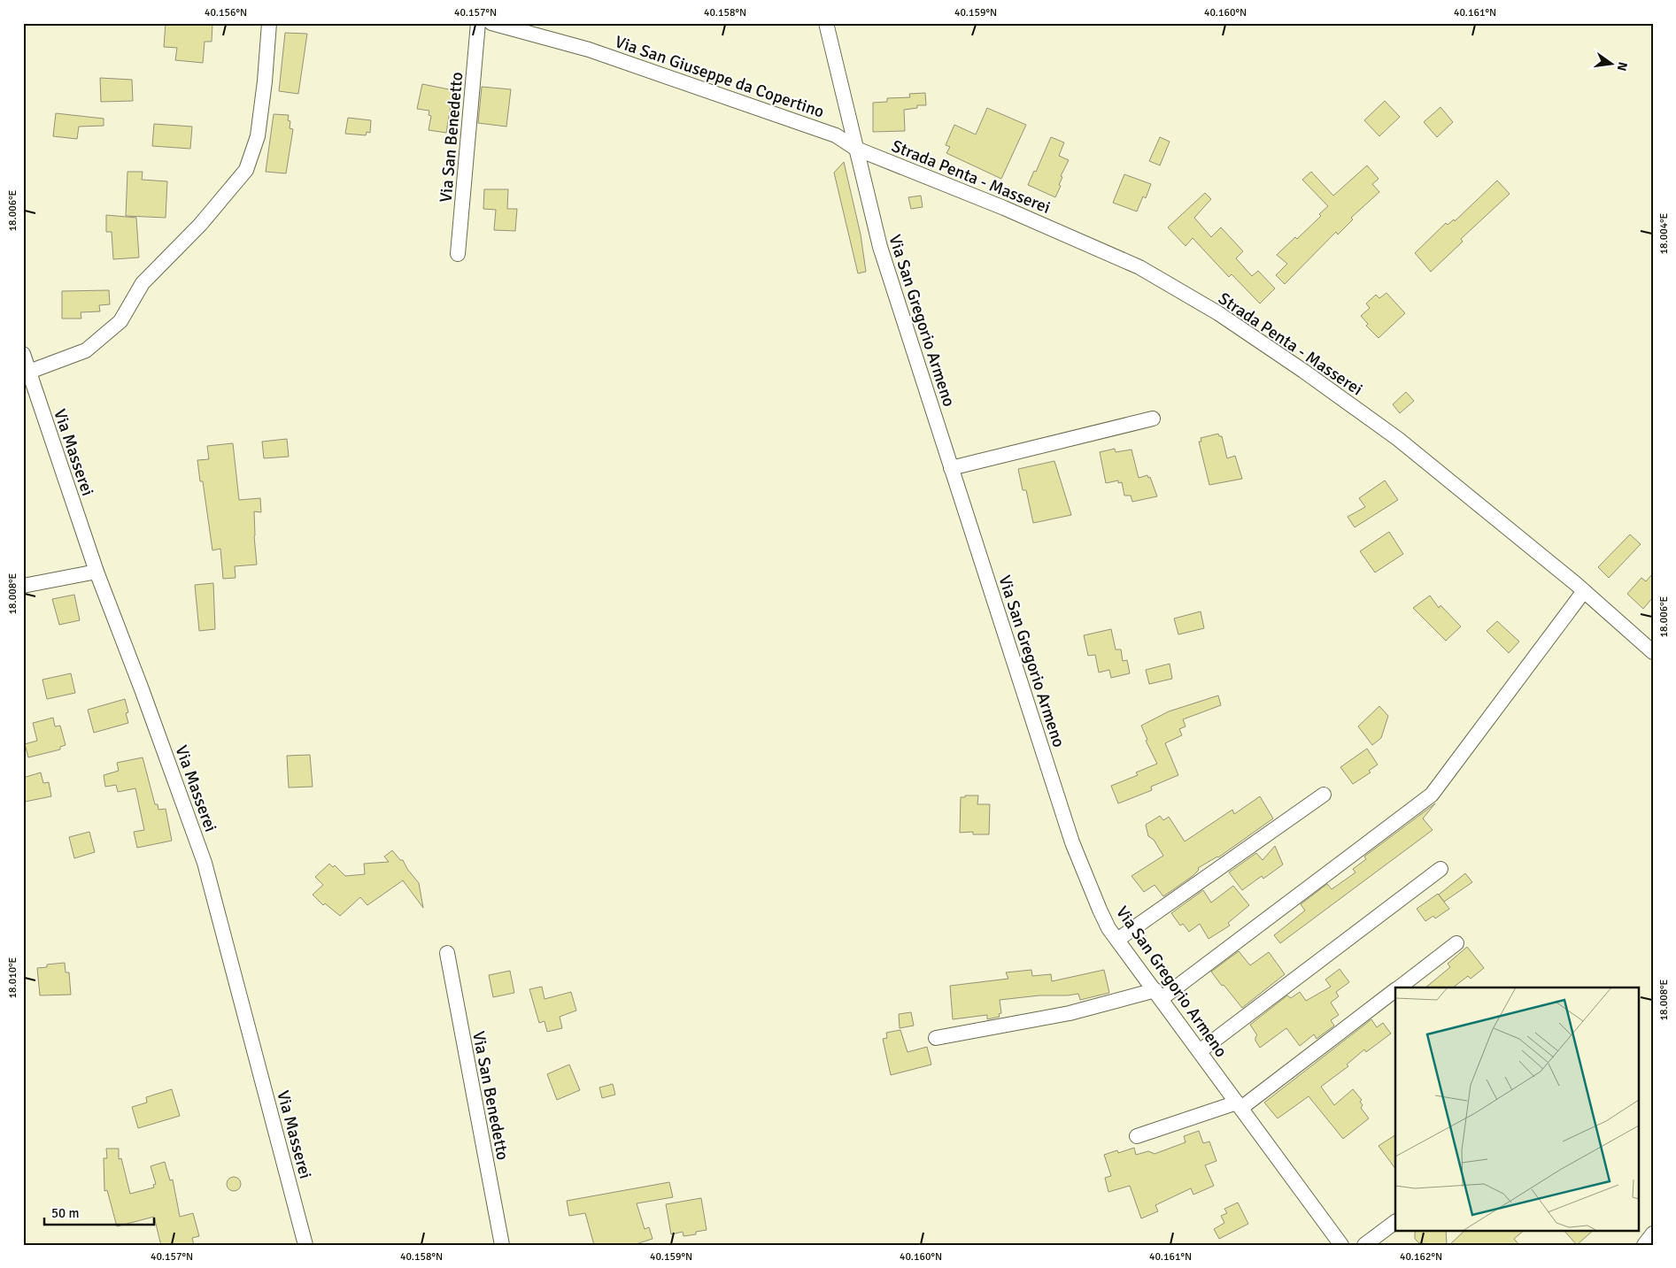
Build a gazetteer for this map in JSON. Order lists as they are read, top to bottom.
{
  "streets": {
    "street": [
      "Via San Giuseppe da Copertino",
      "Via San Benedetto",
      "Strada Penta - Masserei",
      "Via San Gregorio Armeno",
      "Via Masserei"
    ]
  },
  "crossings": [
    ["Via San Giuseppe da Copertino", "Strada Penta - Masserei"],
    ["Via San Giuseppe da Copertino", "Via San Gregorio Armeno"],
    ["Strada Penta - Masserei", "Via San Gregorio Armeno"]
  ],
  "scale_bar": "50 m",
  "north": "right",
  "coordinates": [
    "40.156°N",
    "40.157°N",
    "40.158°N",
    "40.159°N",
    "40.160°N",
    "40.161°N",
    "18.006°E",
    "18.004°E",
    "18.008°E",
    "18.010°E",
    "40.162°N"
  ]
}
